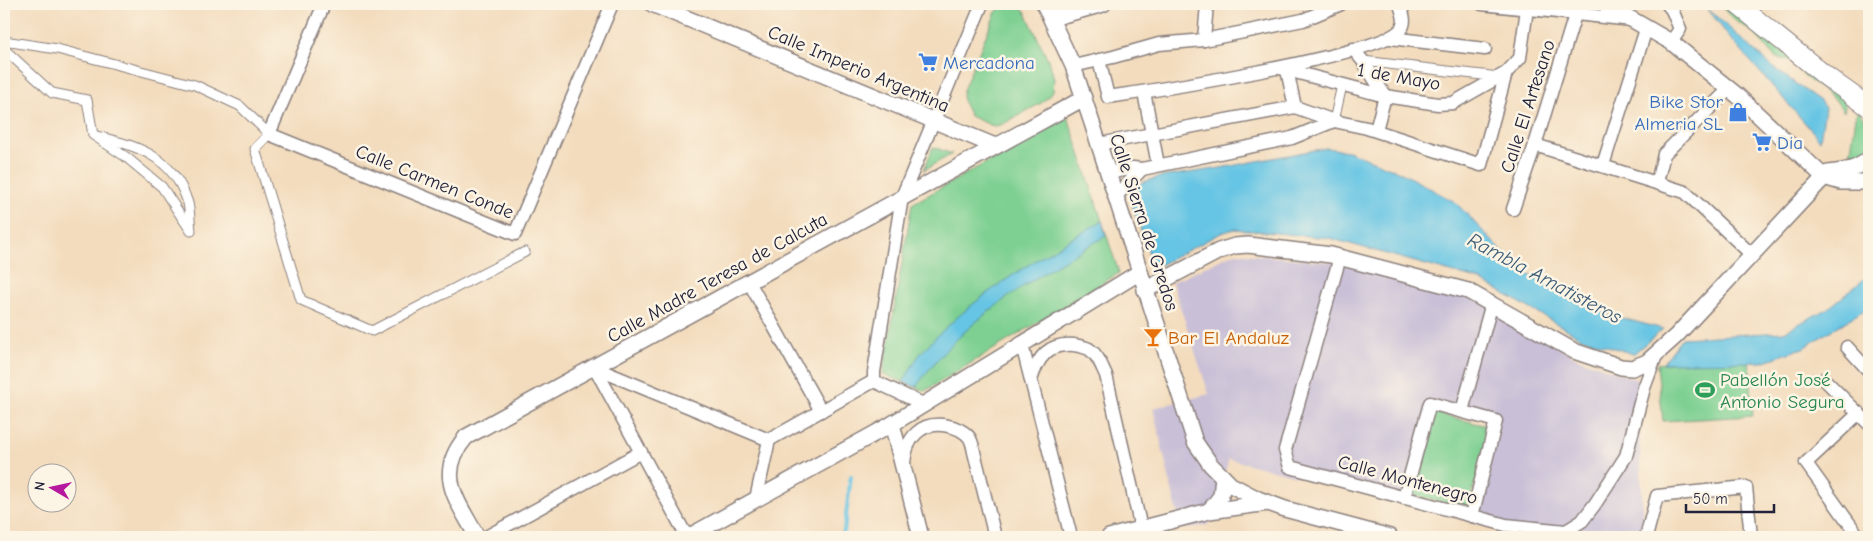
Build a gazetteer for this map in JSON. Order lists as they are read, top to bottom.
{
  "streets": {
    "street": [
      "Calle Imperio Argentina",
      "1 de Mayo",
      "Calle El Artesano",
      "Calle Carmen Conde",
      "Calle Sierra de Gredos",
      "Calle Madre Teresa de Calcuta",
      "Calle Montenegro"
    ]
  },
  "crossings": [
    ["Calle Imperio Argentina", "Calle Madre Teresa de Calcuta"],
    ["Calle Sierra de Gredos", "Calle Madre Teresa de Calcuta"]
  ],
  "water": ["Rambla Amatisteros"],
  "places": {
    "supermarket": ["Mercadona", "Dia"],
    "shop": ["Bike Stor Almeria SL"],
    "bar": ["Bar El Andaluz"],
    "sports": ["Pabellón José Antonio Segura"]
  },
  "scale_bar": "50 m",
  "north": "left"
}
